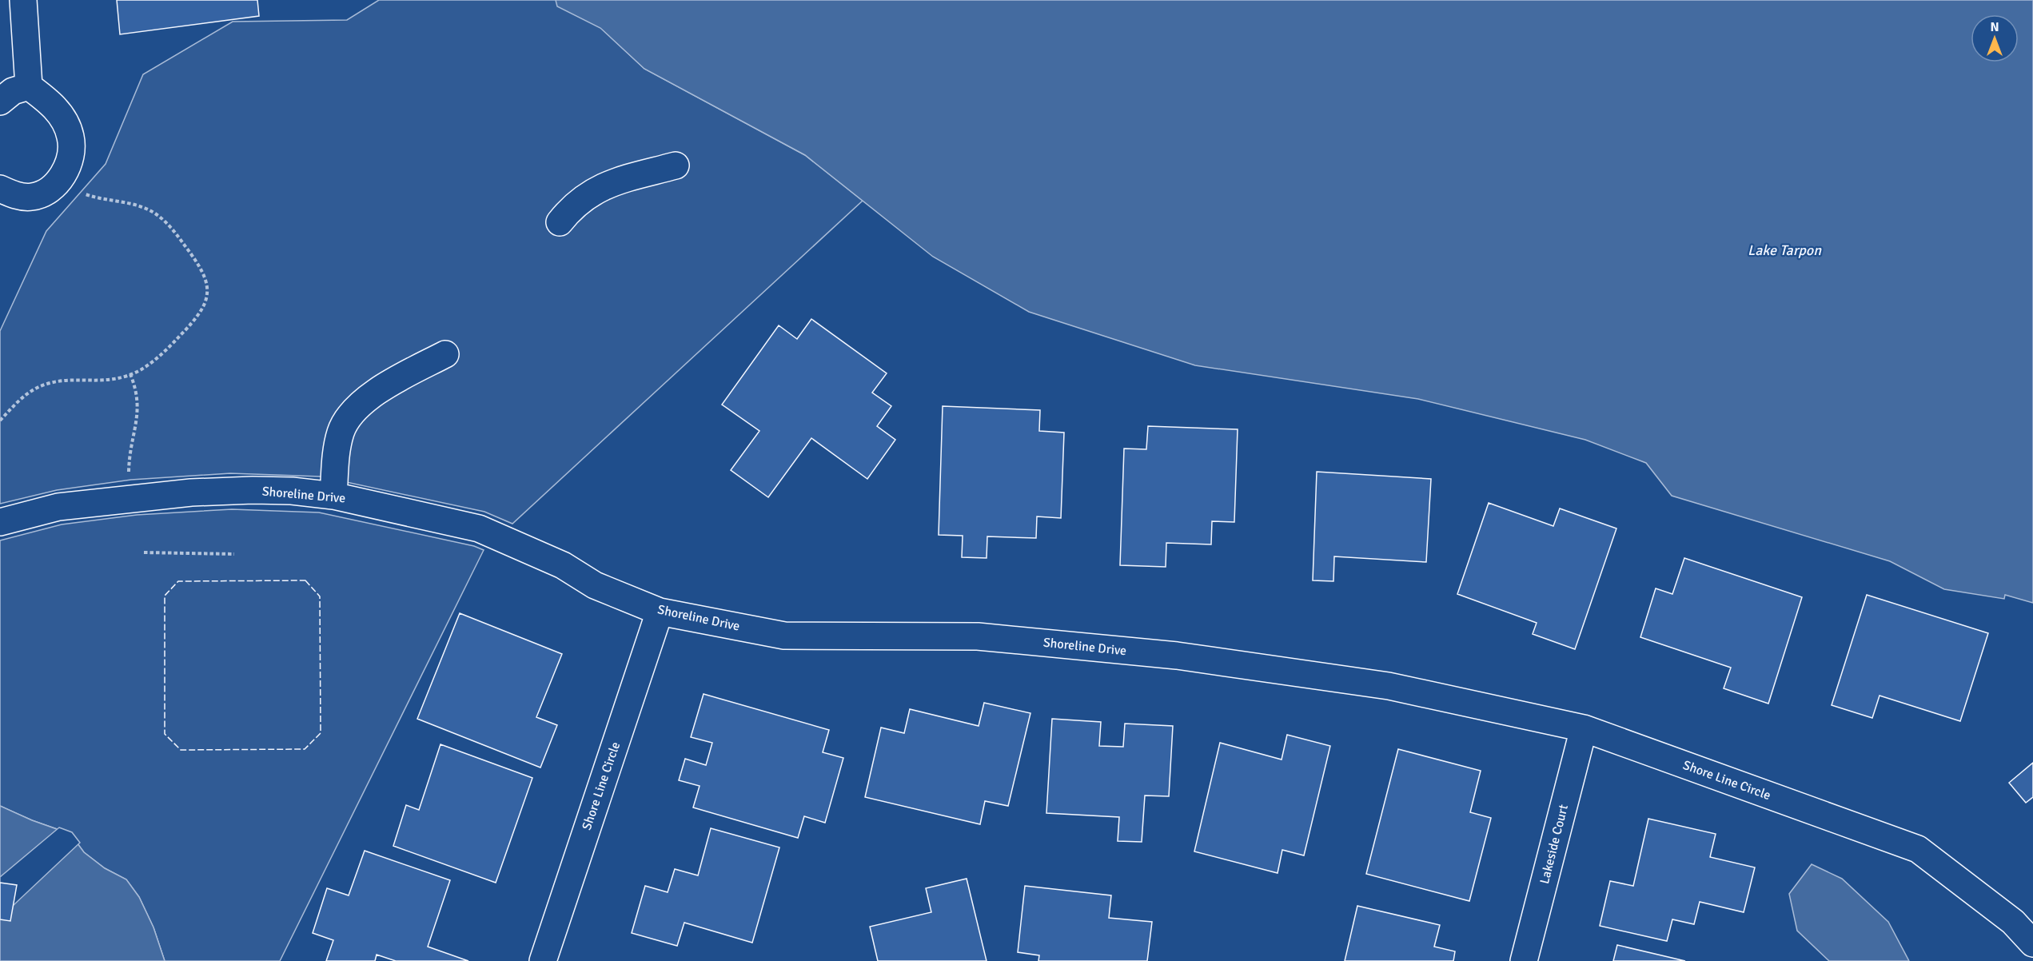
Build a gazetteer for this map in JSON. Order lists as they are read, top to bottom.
{
  "streets": {
    "street": ["Shoreline Drive", "Shore Line Circle", "Lakeside Court"]
  },
  "crossings": [
    ["Shoreline Drive", "Shore Line Circle"],
    ["Shore Line Circle", "Lakeside Court"]
  ],
  "water": ["Lake Tarpon"],
  "north": "top"
}
